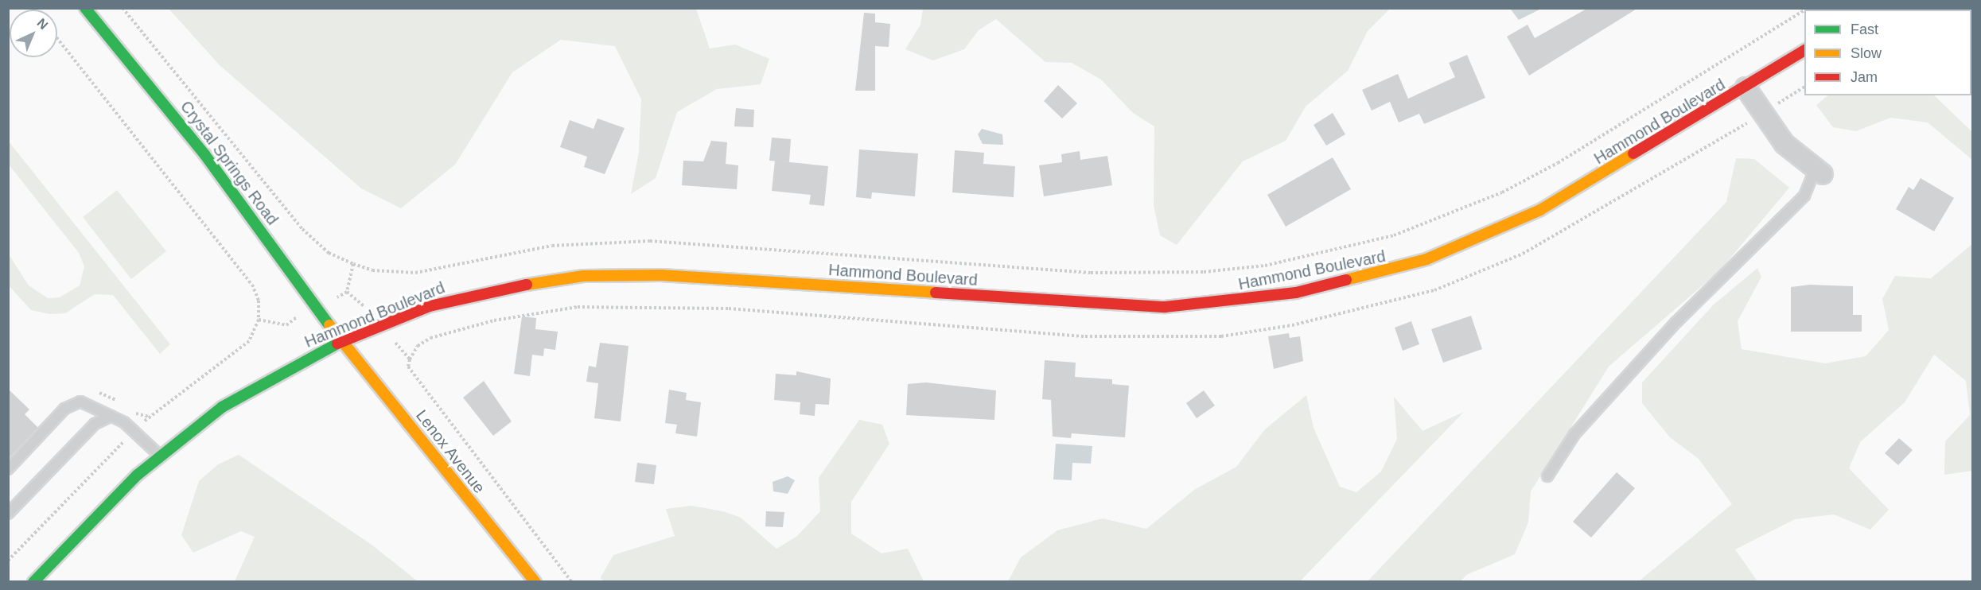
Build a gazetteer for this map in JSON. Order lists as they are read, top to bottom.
{
  "streets": {
    "street": ["Hammond Boulevard", "Crystal Springs Road", "Lenox Avenue"]
  },
  "crossings": [
    ["Hammond Boulevard", "Crystal Springs Road"],
    ["Hammond Boulevard", "Lenox Avenue"],
    ["Crystal Springs Road", "Lenox Avenue"]
  ],
  "legend": ["Fast", "Slow", "Jam"],
  "north": "top right"
}
